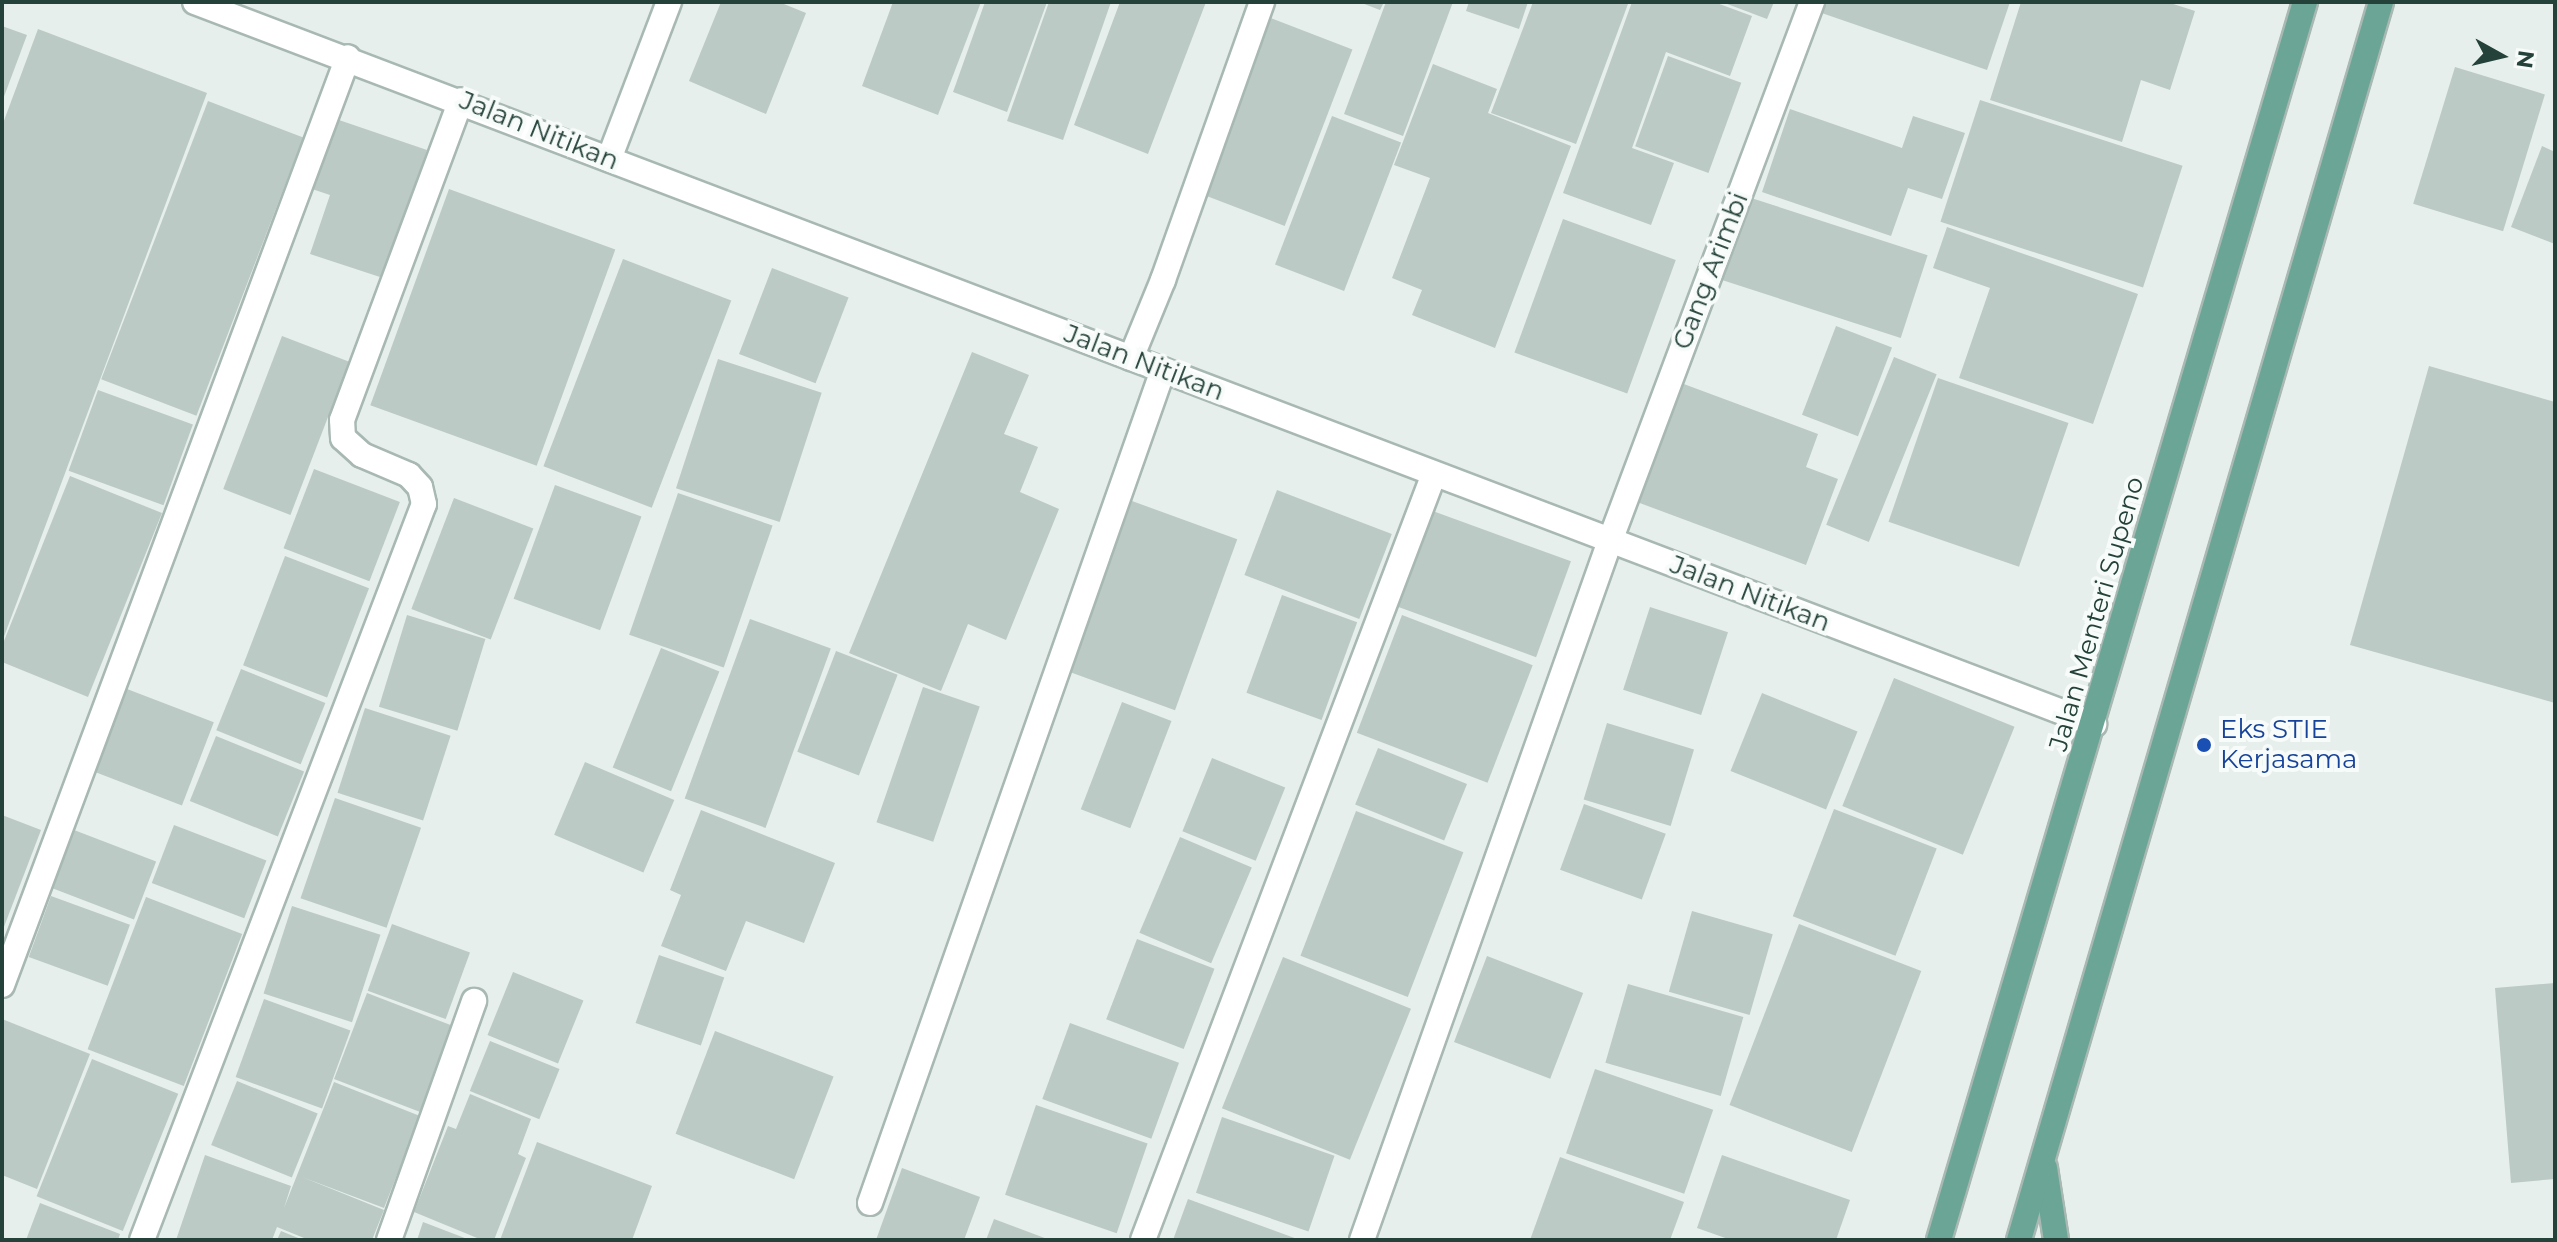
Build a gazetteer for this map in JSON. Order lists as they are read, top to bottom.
{
  "streets": {
    "main road": ["Jalan Menteri Supeno"],
    "street": ["Jalan Nitikan", "Gang Arimbi"]
  },
  "crossings": [
    ["Jalan Nitikan", "Gang Arimbi"],
    ["Jalan Nitikan", "Jalan Menteri Supeno"]
  ],
  "places": ["Eks STIE Kerjasama"],
  "north": "right"
}
